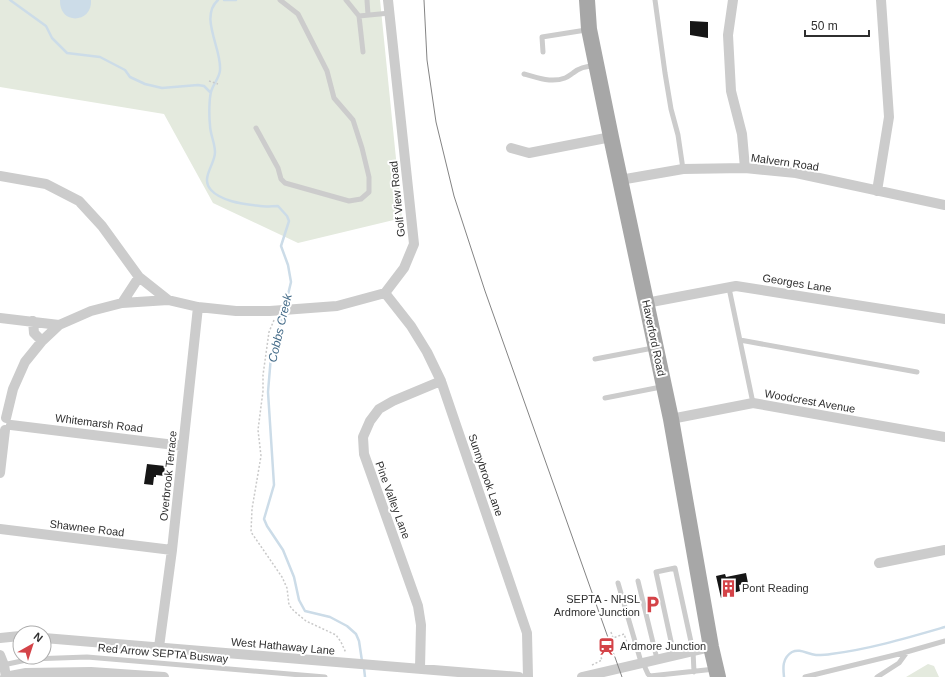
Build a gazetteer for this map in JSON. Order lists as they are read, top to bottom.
{
  "streets": {
    "main road": ["Haverford Road"],
    "street": [
      "Malvern Road",
      "Golf View Road",
      "Georges Lane",
      "Woodcrest Avenue",
      "Whitemarsh Road",
      "Sunnybrook Lane",
      "Overbrook Terrace",
      "Pine Valley Lane",
      "Shawnee Road",
      "West Hathaway Lane"
    ],
    "lane": ["Red Arrow SEPTA Busway"]
  },
  "crossings": [
    ["Malvern Road", "Haverford Road"],
    ["Golf View Road", "Sunnybrook Lane"],
    ["Georges Lane", "Haverford Road"],
    ["Haverford Road", "Woodcrest Avenue"],
    ["Whitemarsh Road", "Overbrook Terrace"],
    ["Sunnybrook Lane", "Pine Valley Lane"],
    ["Overbrook Terrace", "Shawnee Road"],
    ["Overbrook Terrace", "West Hathaway Lane"],
    ["Pine Valley Lane", "West Hathaway Lane"]
  ],
  "water": ["Cobbs Creek"],
  "places": {
    "building": ["Pont Reading"],
    "parking": ["SEPTA - NHSL Ardmore Junction"],
    "station": ["Ardmore Junction"]
  },
  "scale_bar": "50 m",
  "north": "top right"
}
